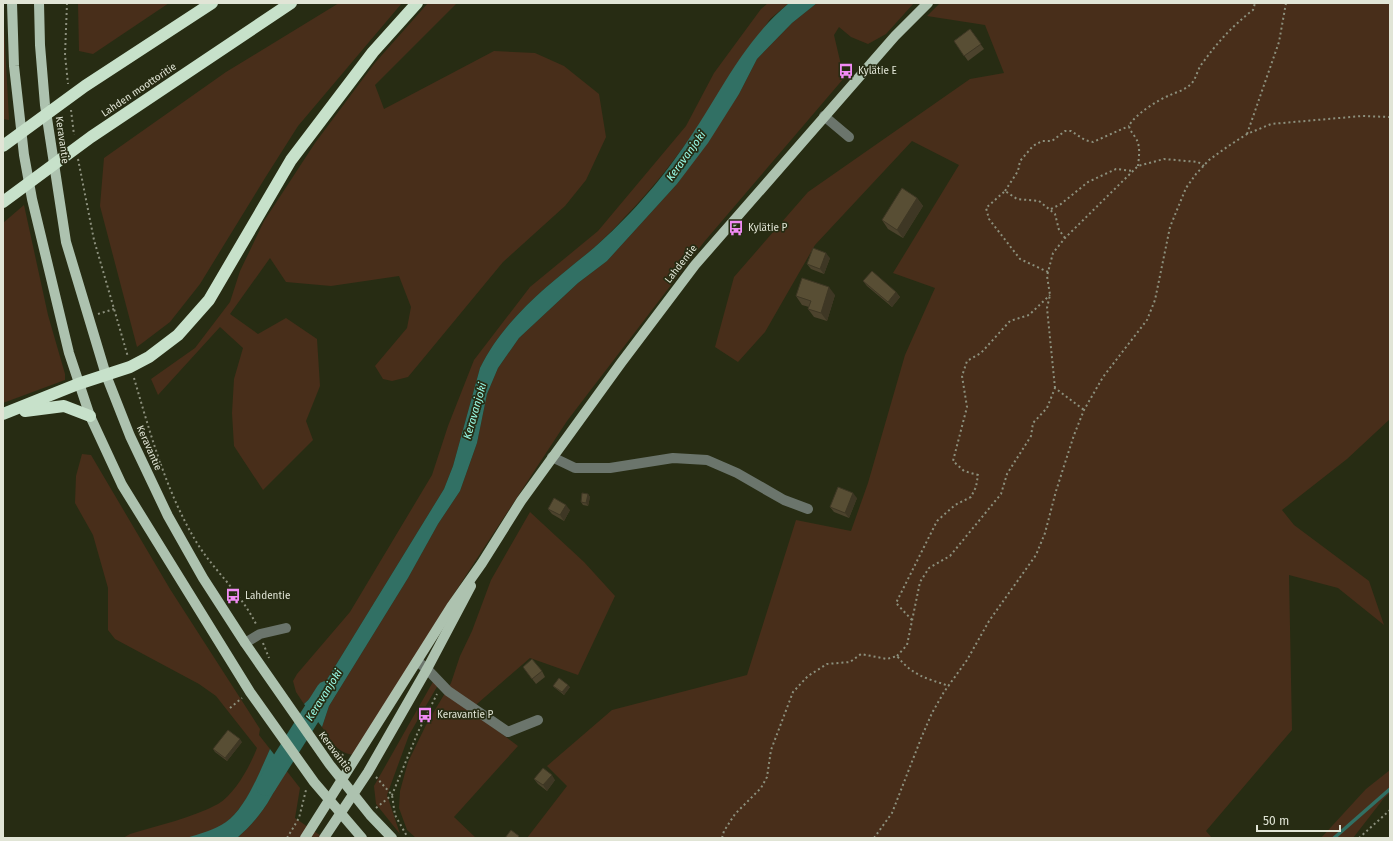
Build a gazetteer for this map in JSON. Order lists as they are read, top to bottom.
{
  "streets": {
    "highway": ["Lahden moottoritie"],
    "main road": ["Keravantie", "Lahdentie"]
  },
  "crossings": [
    ["Keravantie", "Lahdentie"]
  ],
  "water": ["Keravanjoki"],
  "places": {
    "bus stop": [
      "Kylätie E",
      "Kylätie P",
      "Lahdentie",
      "Keravantie P"
    ]
  },
  "scale_bar": "50 m"
}
